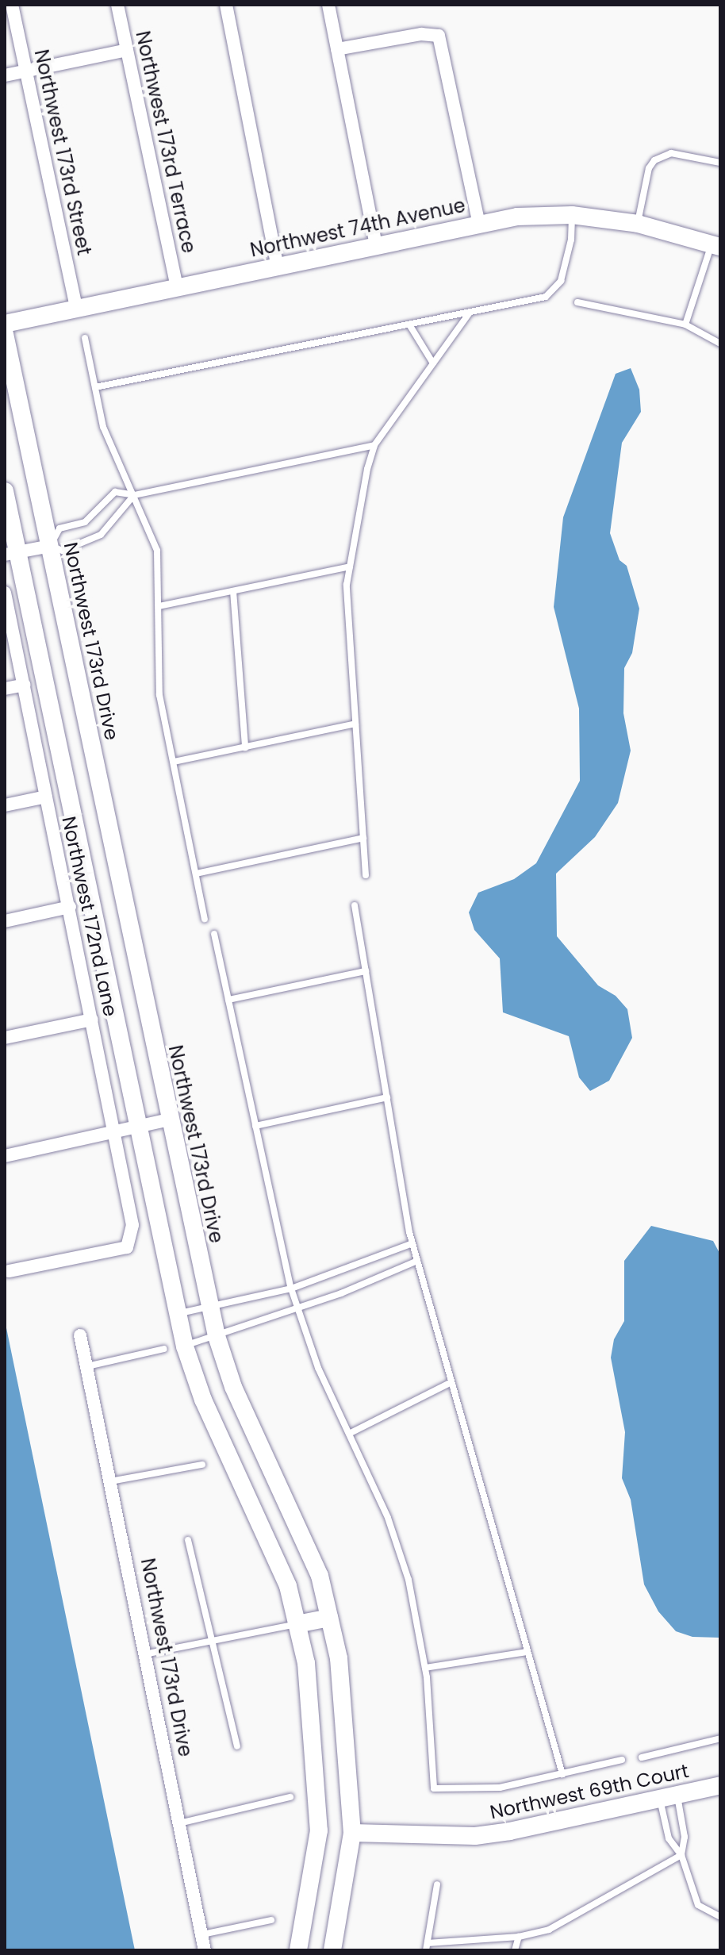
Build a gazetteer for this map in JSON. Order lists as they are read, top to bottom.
{
  "streets": {
    "street": [
      "Northwest 173rd Terrace",
      "Northwest 173rd Street",
      "Northwest 74th Avenue",
      "Northwest 173rd Drive",
      "Northwest 172nd Lane",
      "Northwest 69th Court"
    ]
  },
  "crossings": [
    ["Northwest 173rd Terrace", "Northwest 74th Avenue"],
    ["Northwest 173rd Street", "Northwest 74th Avenue"],
    ["Northwest 173rd Drive", "Northwest 69th Court"]
  ]
}
